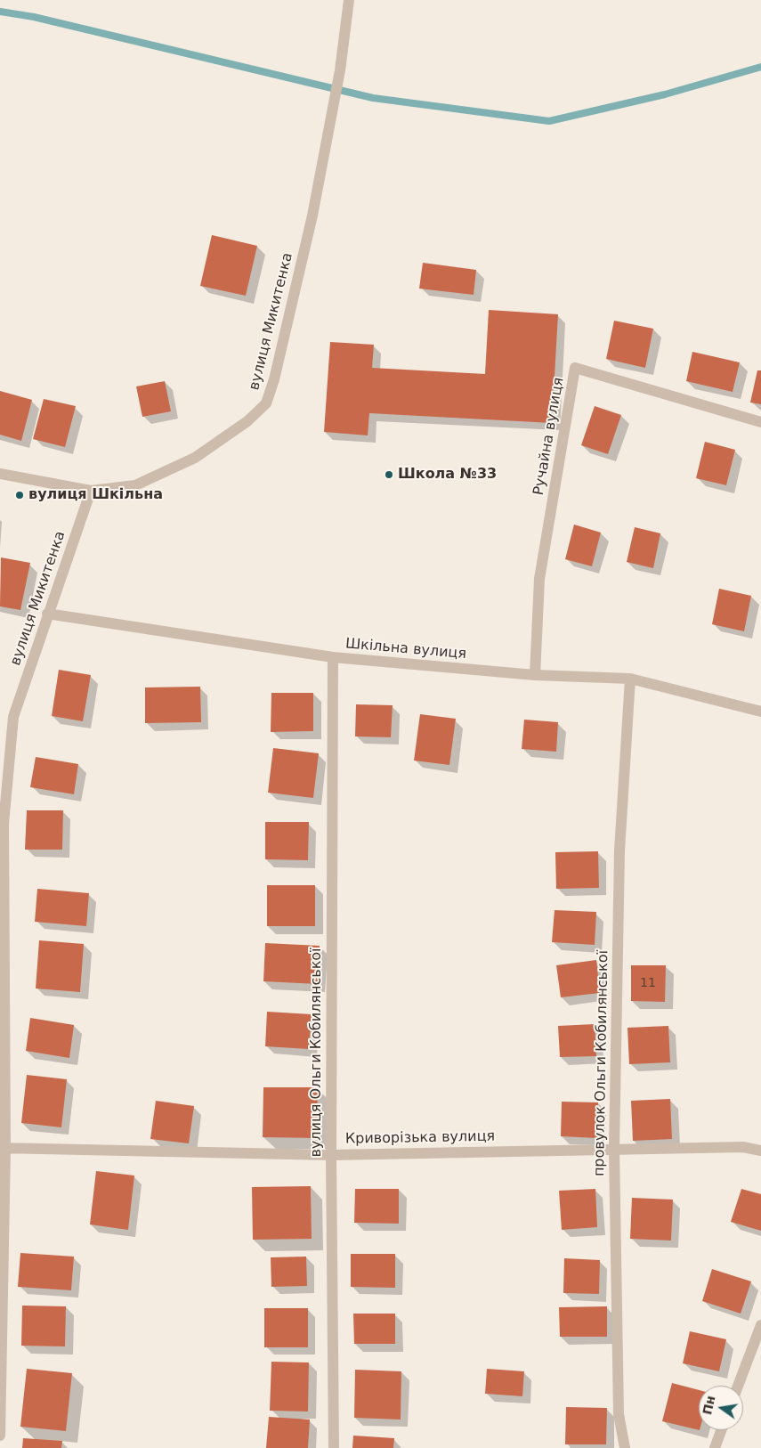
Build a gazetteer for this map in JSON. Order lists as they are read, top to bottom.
{
  "streets": {
    "street": [
      "вулиця Микитенка",
      "Ручайна вулиця",
      "Шкільна вулиця",
      "вулиця Ольги Кобилянської",
      "провулок Ольги Кобилянської",
      "Криворізька вулиця"
    ]
  },
  "crossings": [
    ["вулиця Микитенка", "Шкільна вулиця"],
    ["вулиця Микитенка", "Криворізька вулиця"],
    ["Ручайна вулиця", "Шкільна вулиця"],
    ["Шкільна вулиця", "вулиця Ольги Кобилянської"],
    ["Шкільна вулиця", "провулок Ольги Кобилянської"],
    ["вулиця Ольги Кобилянської", "Криворізька вулиця"],
    ["провулок Ольги Кобилянської", "Криворізька вулиця"]
  ],
  "places": ["Школа №33", "вулиця Шкільна"],
  "house_numbers": ["11"],
  "north": "left"
}
